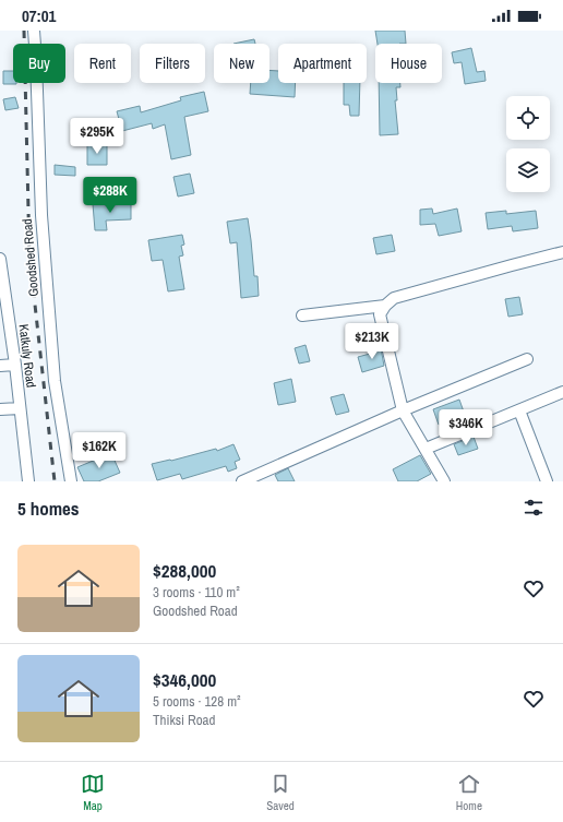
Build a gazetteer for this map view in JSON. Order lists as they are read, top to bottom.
{
  "streets": {
    "street": ["Goodshed Road", "Katkuly Road"]
  },
  "page": {
    "status": "07:01",
    "chip": [
      "Buy",
      "Rent",
      "Filters",
      "New",
      "Apartment",
      "House"
    ],
    "price": [
      "$295K",
      "$288K",
      "$213K",
      "$346K",
      "$162K"
    ],
    "heading": "5 homes",
    "list": [
      {
        "name": "$288,000",
        "note": "3 rooms · 110 m² · Goodshed Road"
      },
      {
        "name": "$346,000",
        "note": "5 rooms · 128 m² · Thiksi Road"
      }
    ],
    "tabs": ["Map", "Saved", "Home"]
  }
}
